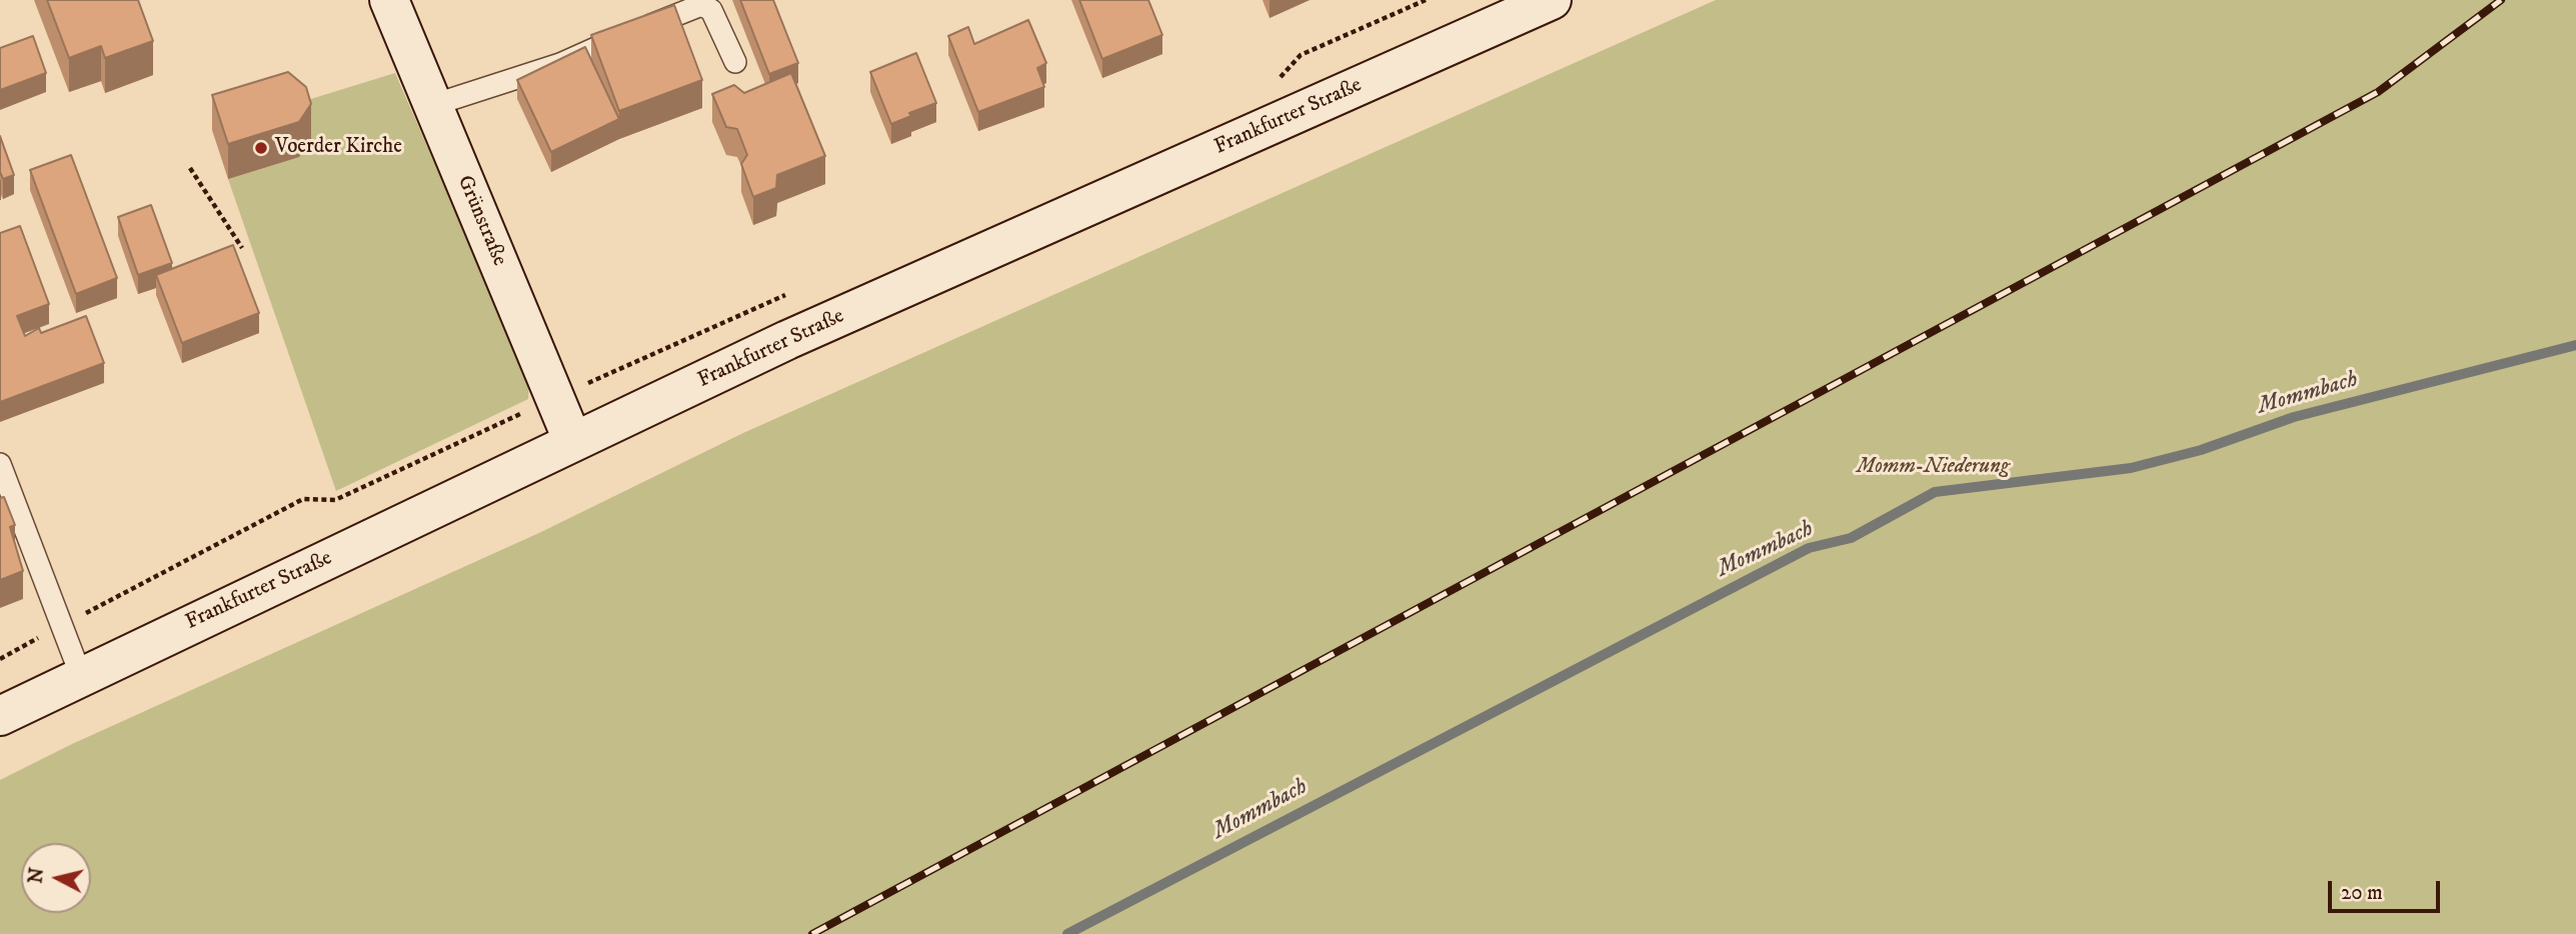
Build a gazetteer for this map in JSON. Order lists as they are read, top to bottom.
{
  "streets": {
    "main road": ["Frankfurter Straße", "Grünstraße"]
  },
  "crossings": [
    ["Frankfurter Straße", "Grünstraße"]
  ],
  "water": ["Mommbach"],
  "parks": ["Momm-Niederung"],
  "places": ["Voerder Kirche"],
  "scale_bar": "20 m",
  "north": "left"
}
